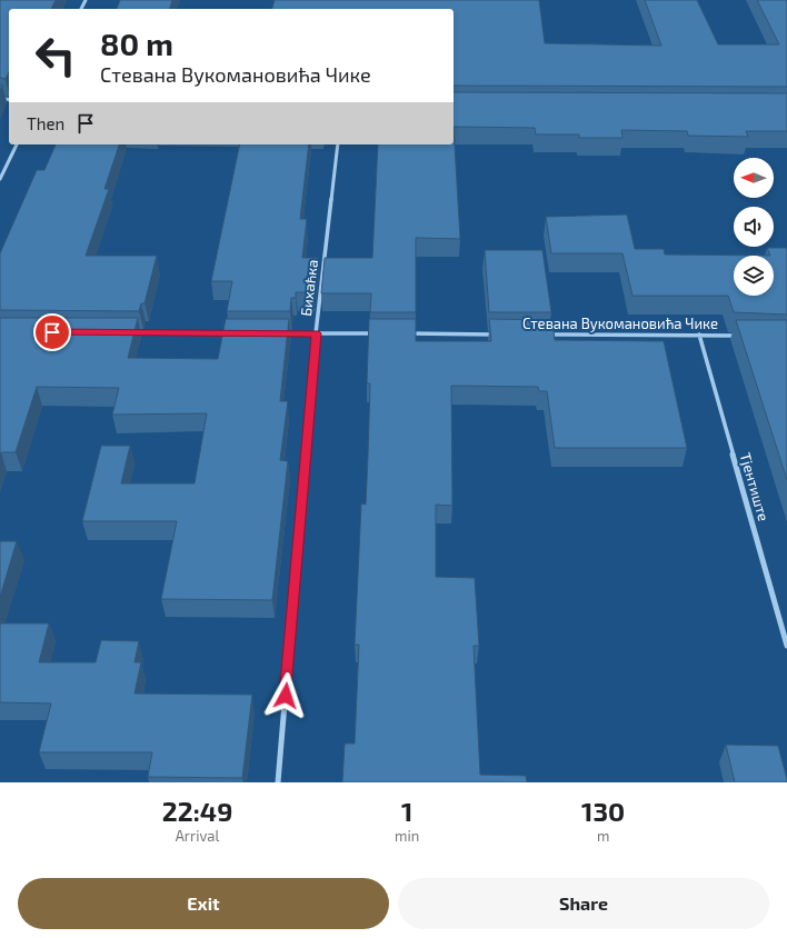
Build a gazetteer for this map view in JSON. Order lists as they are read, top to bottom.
{
  "streets": {
    "street": ["Бихаћка", "Стевана Вукомановића Чике", "Тјентиште"]
  },
  "crossings": [
    ["Стевана Вукомановића Чике", "Тјентиште"]
  ],
  "north": "left",
  "page": {
    "turn": ["80 m", "Стевана Вукомановића Чике"],
    "then": "Then",
    "eta": [
      "22:49",
      "Arrival",
      "1",
      "min",
      "130",
      "m"
    ],
    "buttons": ["Exit", "Share"]
  }
}
